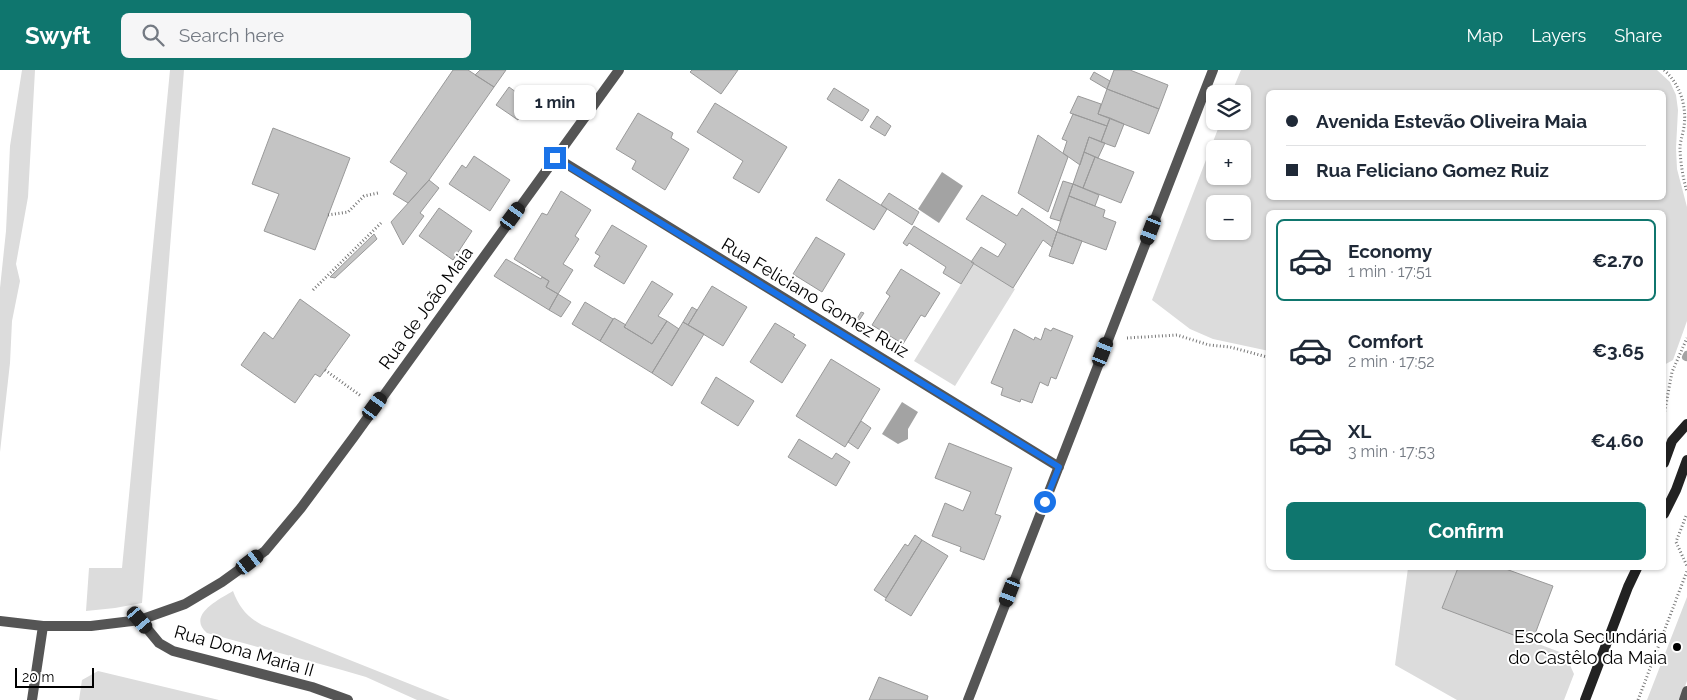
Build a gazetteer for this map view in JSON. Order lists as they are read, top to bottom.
{
  "streets": {
    "street": ["Rua Feliciano Gomez Ruiz", "Rua de João Maia", "Rua Dona Maria II"]
  },
  "crossings": [
    ["Rua Feliciano Gomez Ruiz", "Rua de João Maia"],
    ["Rua de João Maia", "Rua Dona Maria II"]
  ],
  "places": ["Escola Secundária do Castêlo da Maia"],
  "scale_bar": "20 m",
  "page": {
    "header": "Swyft",
    "search": "Search here",
    "nav": ["Map", "Layers", "Share"],
    "map_buttons": ["+", "−"],
    "bubble": "1 min",
    "banner": ["Avenida Estevão Oliveira Maia", "Rua Feliciano Gomez Ruiz"],
    "list": [
      {
        "name": "Economy",
        "note": "1 min · 17:51",
        "value": "€2.70"
      },
      {
        "name": "Comfort",
        "note": "2 min · 17:52",
        "value": "€3.65"
      },
      {
        "name": "XL",
        "note": "3 min · 17:53",
        "value": "€4.60"
      }
    ],
    "buttons": "Confirm",
    "scale": "20 m"
  }
}
